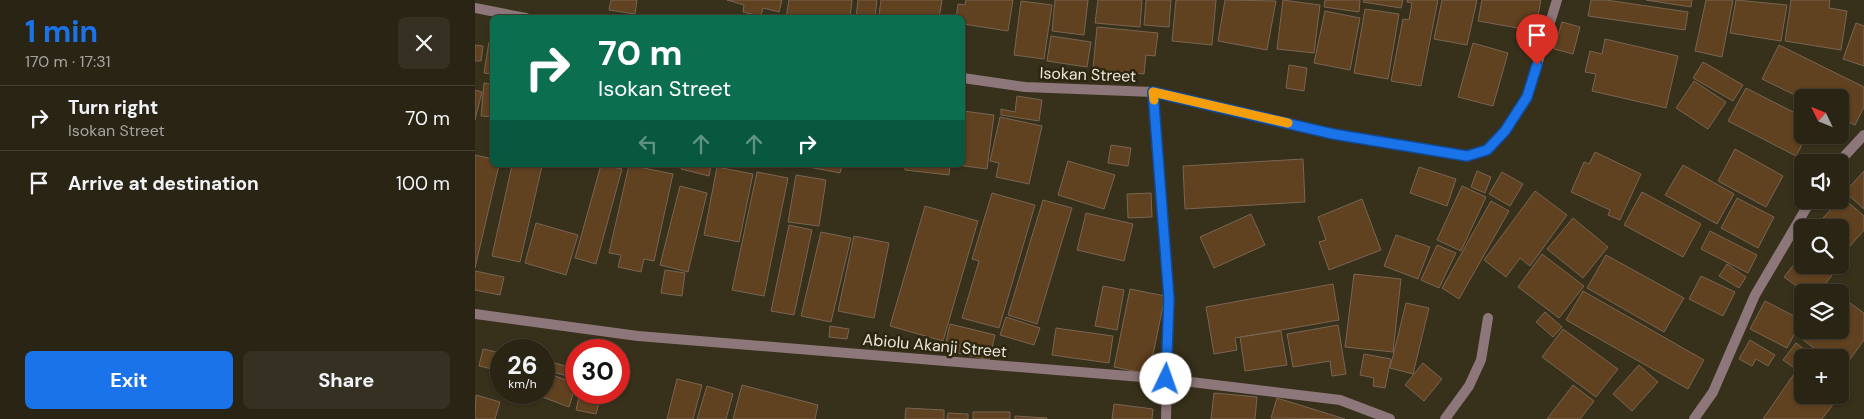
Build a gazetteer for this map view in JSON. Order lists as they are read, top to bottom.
{
  "streets": {
    "street": ["Isokan Street", "Abiolu Akanji Street"]
  },
  "north": "top left",
  "page": {
    "heading": ["1 min", "170 m · 17:31"],
    "turn": ["70 m", "Isokan Street"],
    "list": [
      {
        "name": "Turn right",
        "note": "Isokan Street",
        "value": "70 m"
      },
      {
        "name": "Arrive at destination",
        "value": "100 m"
      }
    ],
    "map_buttons": "+",
    "speed": "26 km/h",
    "limit": "30",
    "buttons": ["Exit", "Share"]
  }
}
